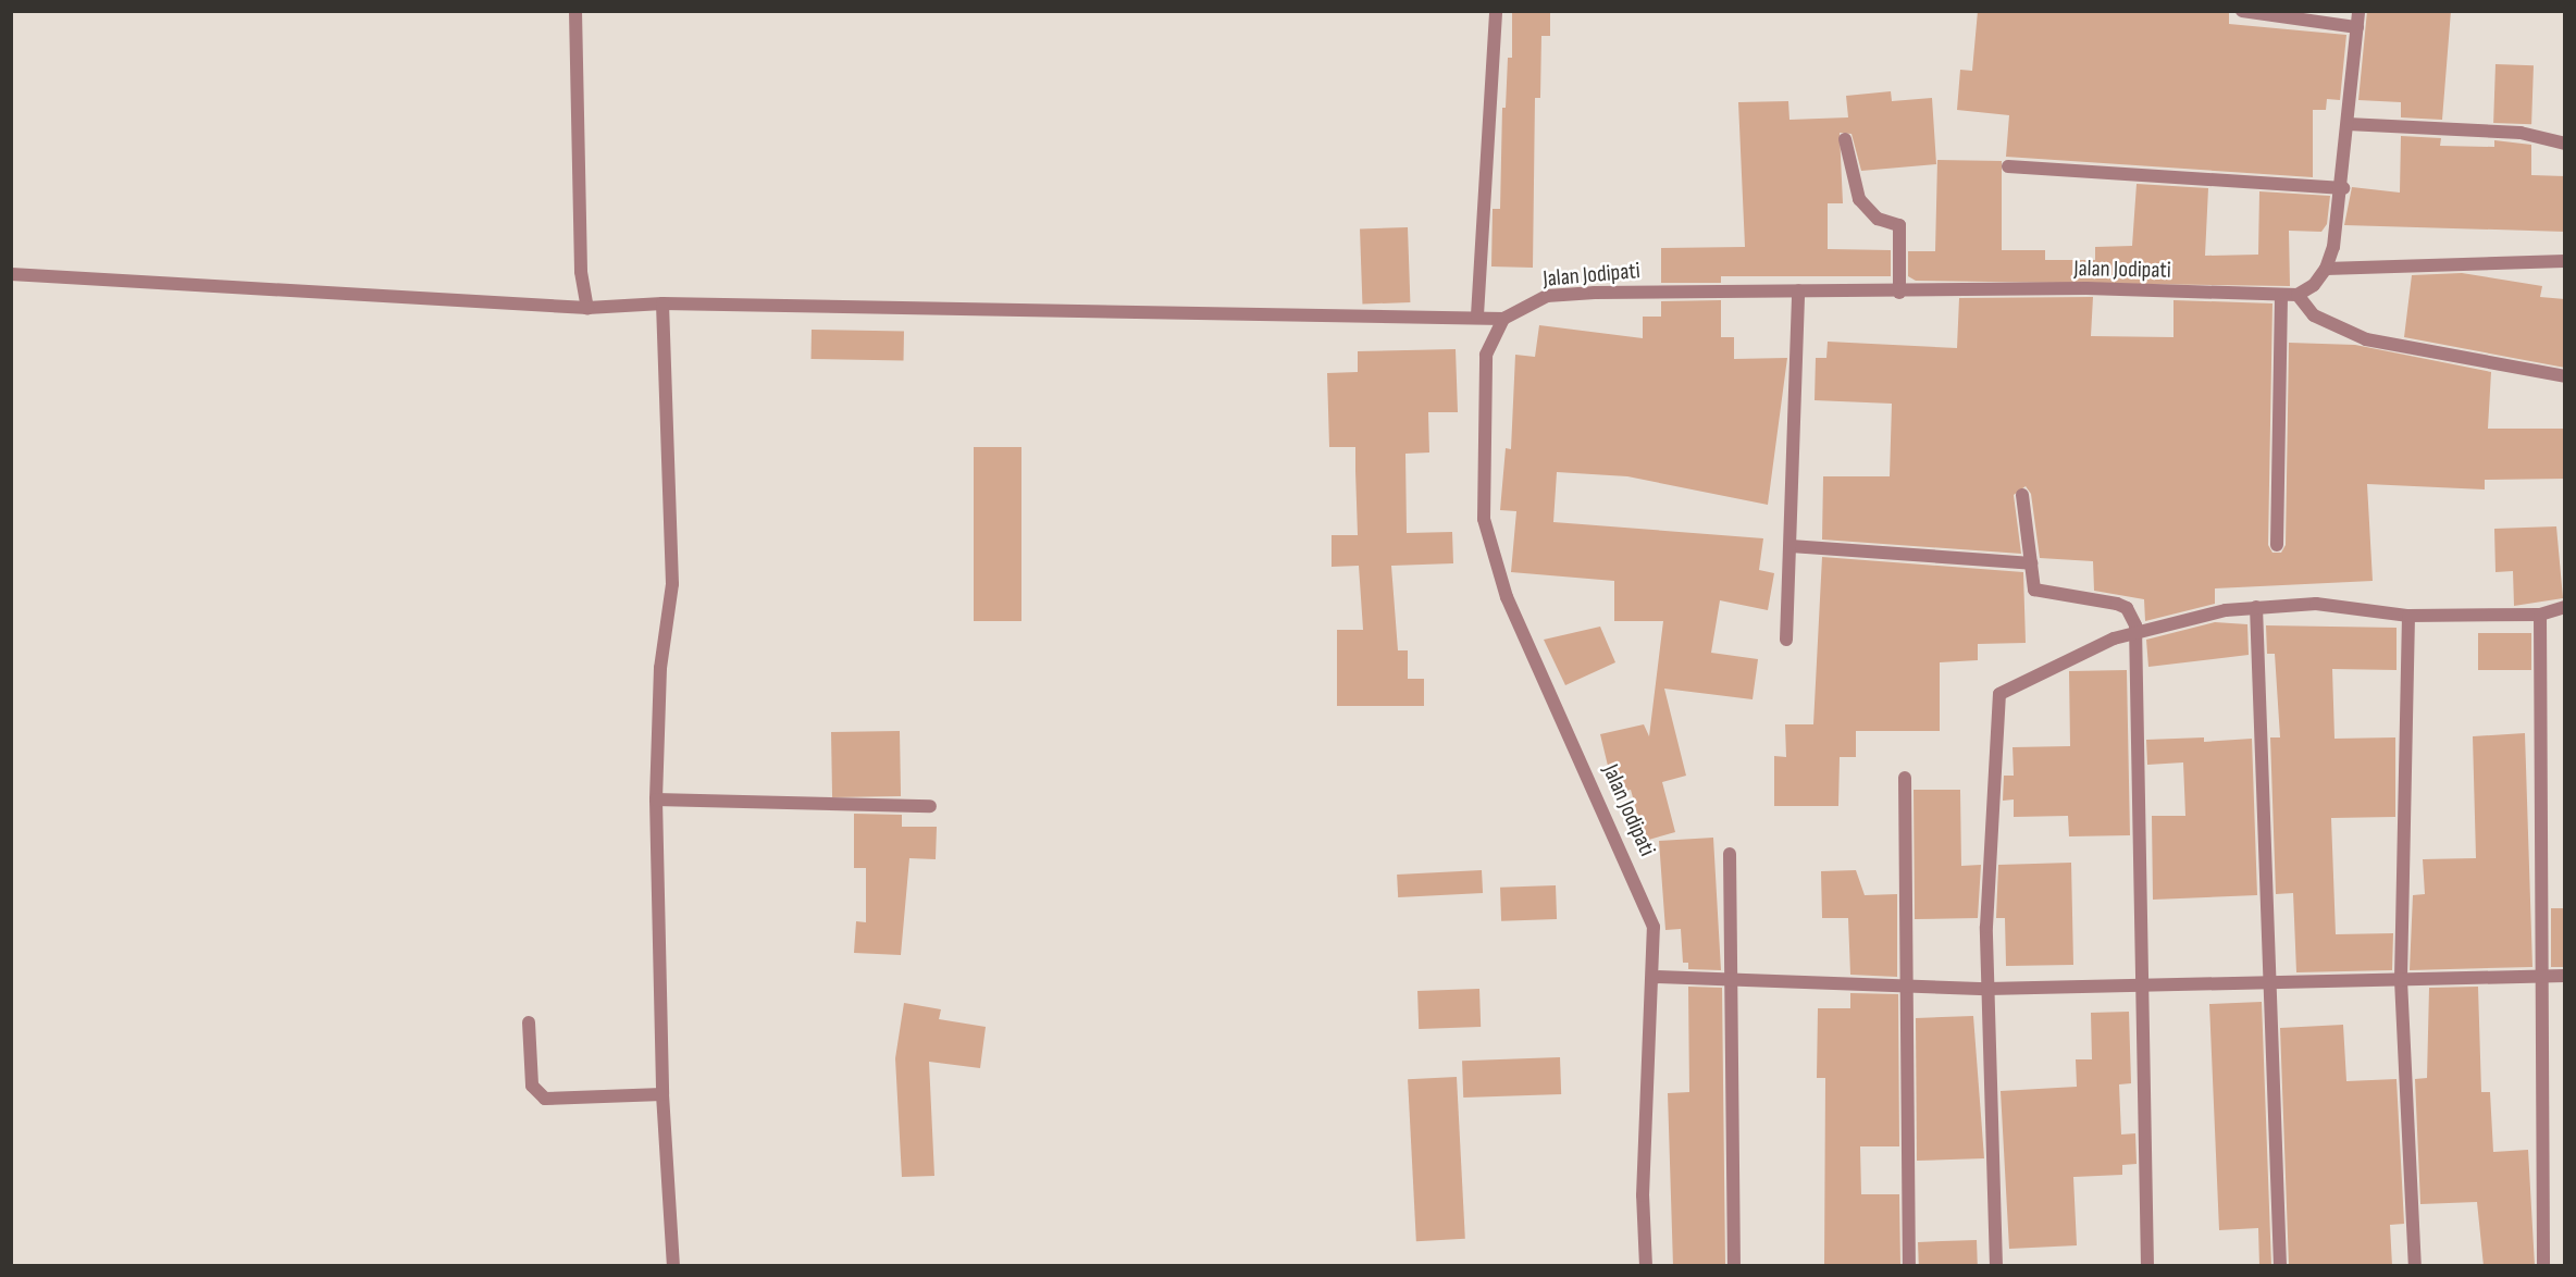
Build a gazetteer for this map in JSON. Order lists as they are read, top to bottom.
{
  "streets": {
    "street": ["Jalan Jodipati"]
  }
}
